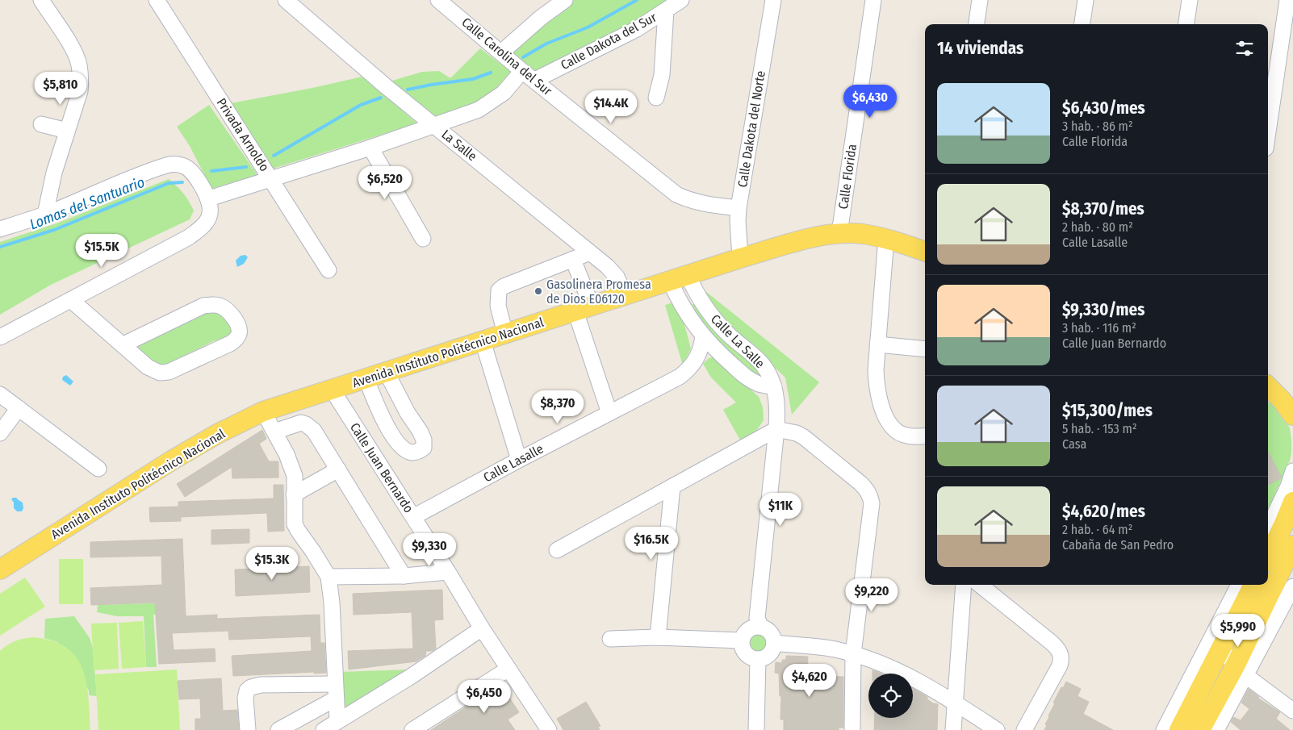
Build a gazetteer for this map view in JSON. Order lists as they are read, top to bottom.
{
  "streets": {
    "main road": ["Avenida Instituto Politécnico Nacional"],
    "street": [
      "Calle Dakota del Sur",
      "Calle Carolina del Sur",
      "Calle Dakota del Norte",
      "Privada Arnoldo",
      "La Salle",
      "Calle Florida",
      "Calle La Salle",
      "Calle Lasalle",
      "Calle Juan Bernardo"
    ]
  },
  "crossings": [
    ["Calle Dakota del Sur", "Calle Carolina del Sur"],
    ["Calle Carolina del Sur", "Calle Dakota del Norte"],
    ["Calle Dakota del Norte", "Avenida Instituto Politécnico Nacional"],
    ["La Salle", "Avenida Instituto Politécnico Nacional"],
    ["Calle Florida", "Avenida Instituto Politécnico Nacional"],
    ["Calle La Salle", "Avenida Instituto Politécnico Nacional"],
    ["Calle La Salle", "Calle Lasalle"],
    ["Avenida Instituto Politécnico Nacional", "Calle Juan Bernardo"],
    ["Calle Lasalle", "Calle Juan Bernardo"]
  ],
  "water": ["Lomas del Santuario"],
  "places": ["Gasolinera Promesa de Dios E06120"],
  "page": {
    "heading": "14 viviendas",
    "price": [
      "$5,810",
      "$6,430",
      "$14.4K",
      "$6,520",
      "$15.5K",
      "$8,370",
      "$11K",
      "$16.5K",
      "$9,330",
      "$15.3K",
      "$9,220",
      "$5,990",
      "$4,620",
      "$6,450"
    ],
    "list": [
      {
        "name": "$6,430/mes",
        "note": "3 hab. · 86 m² · Calle Florida"
      },
      {
        "name": "$8,370/mes",
        "note": "2 hab. · 80 m² · Calle Lasalle"
      },
      {
        "name": "$9,330/mes",
        "note": "3 hab. · 116 m² · Calle Juan Bernardo"
      },
      {
        "name": "$15,300/mes",
        "note": "5 hab. · 153 m² · Casa"
      },
      {
        "name": "$4,620/mes",
        "note": "2 hab. · 64 m² · Cabaña de San Pedro"
      }
    ]
  }
}
